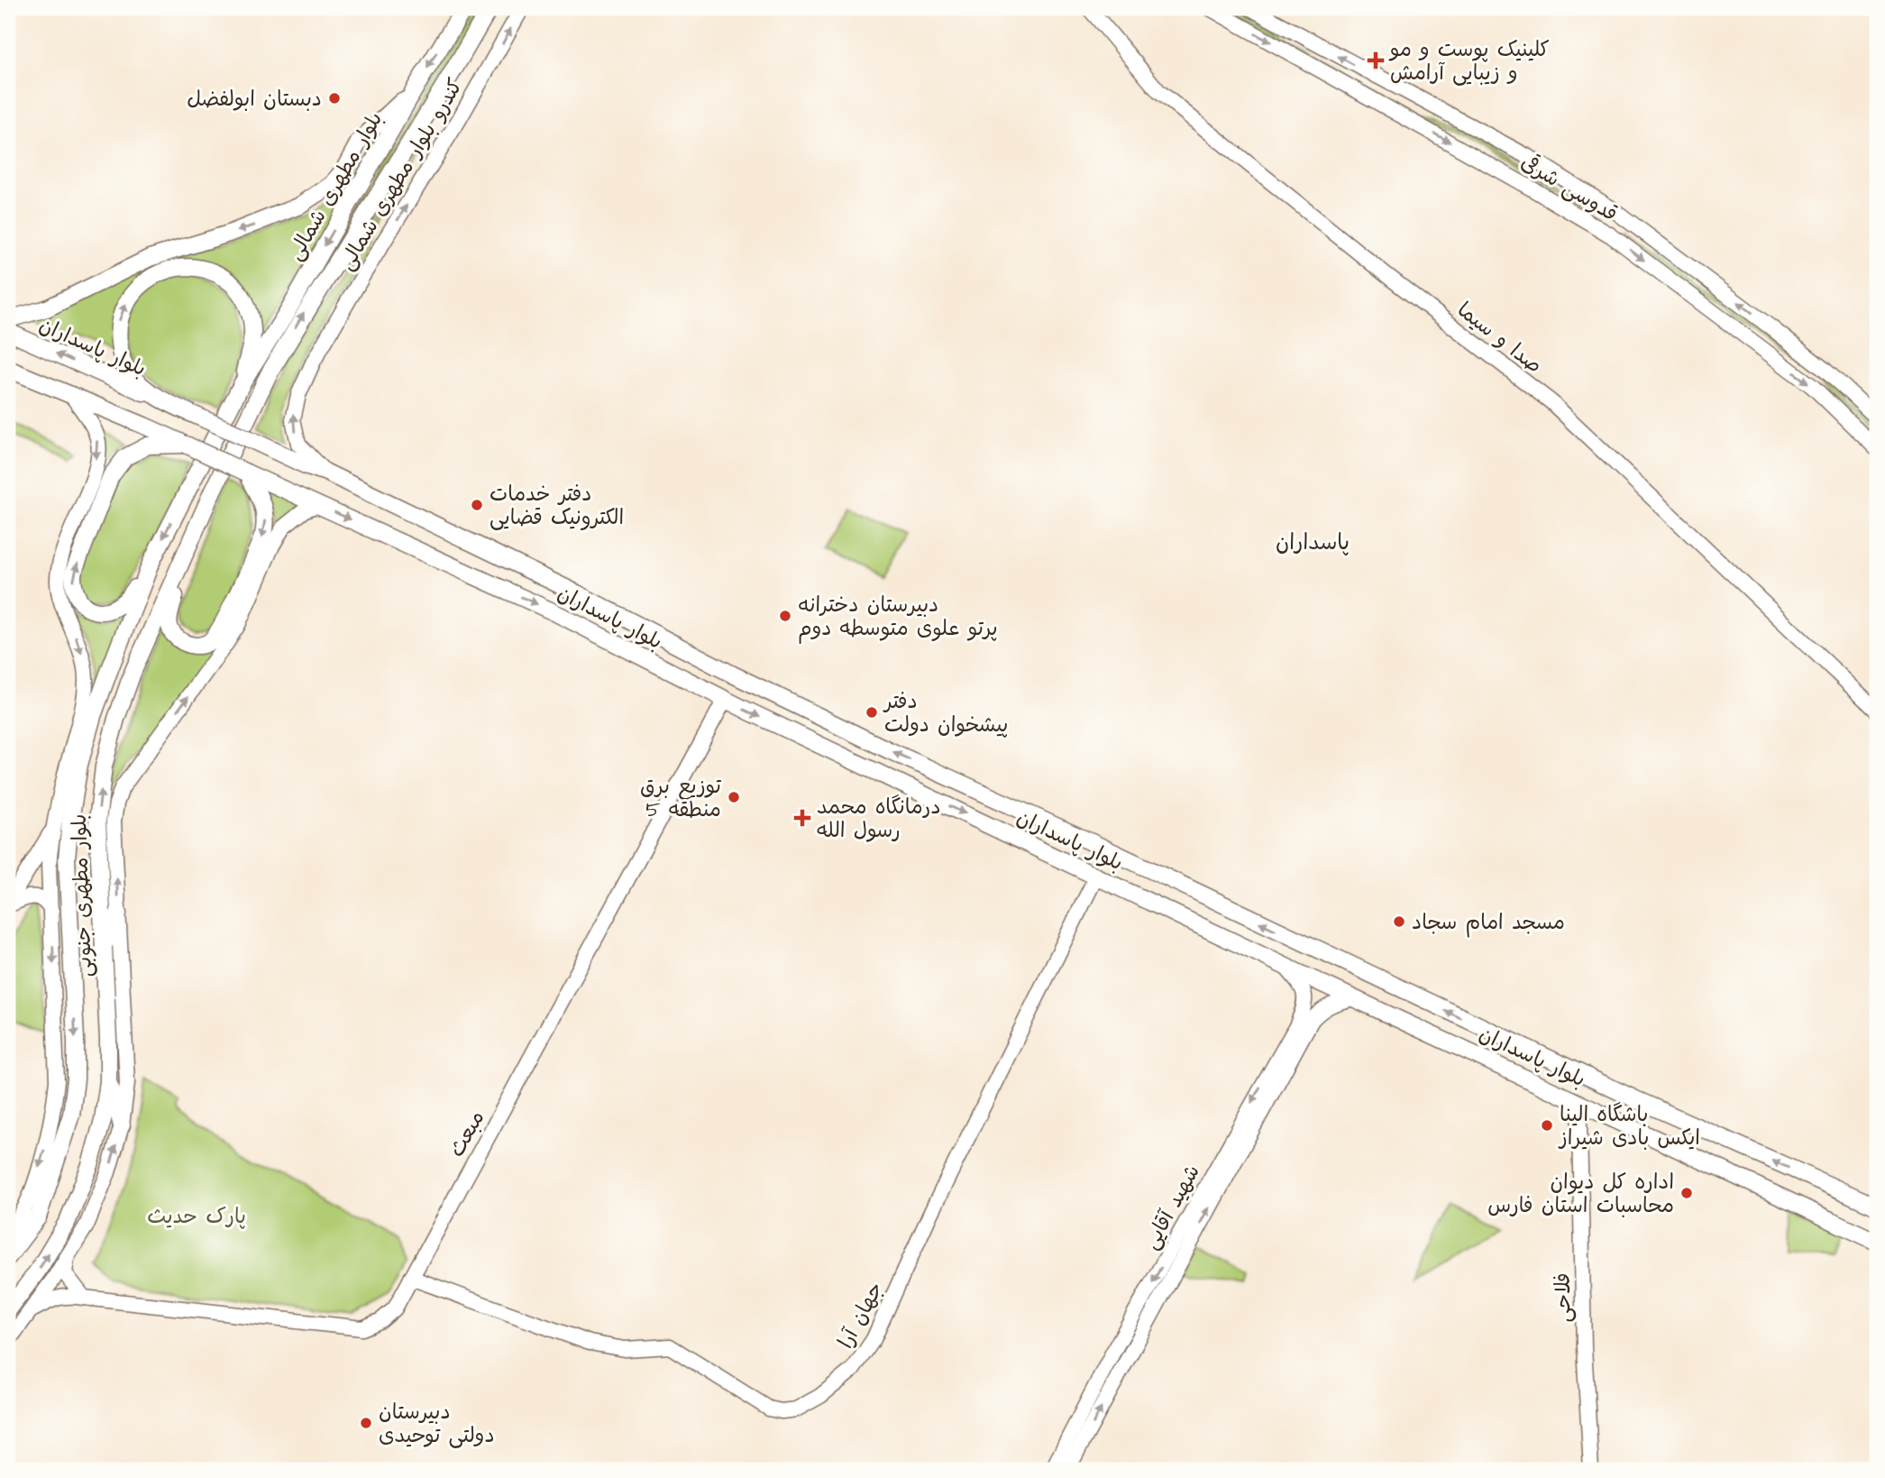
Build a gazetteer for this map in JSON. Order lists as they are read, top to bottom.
{
  "streets": {
    "main road": [
      "کندرو بلوار مطهری شمالی",
      "بلوار مطهری شمالی",
      "قدوسی شرقی",
      "صدا و سیما",
      "بلوار پاسداران",
      "بلوار مطهری جنوبی",
      "مبعث",
      "شهید آقایی",
      "فلاحی",
      "جهان آرا"
    ]
  },
  "crossings": [
    ["کندرو بلوار مطهری شمالی", "بلوار پاسداران"],
    ["بلوار مطهری شمالی", "بلوار مطهری جنوبی"],
    ["بلوار پاسداران", "مبعث"],
    ["بلوار پاسداران", "فلاحی"],
    ["بلوار پاسداران", "جهان آرا"],
    ["مبعث", "جهان آرا"]
  ],
  "one_way": ["کندرو بلوار مطهری شمالی"],
  "districts": ["پاسداران"],
  "parks": ["پارک حدیث"],
  "places": {
    "health": ["کلینیک پوست و مو و زیبایی آرامش", "درمانگاه محمد رسول الله"],
    "other": [
      "دبستان ابولفضل",
      "دفتر خدمات الکترونیک قضایی",
      "دبیرستان دخترانه پرتو علوی متوسطه دوم",
      "دفتر پیشخوان دولت",
      "توزیع برق منطقه 5",
      "مسجد امام سجاد",
      "باشگاه الینا ایکس بادی شیراز",
      "اداره کل دیوان محاسبات استان فارس",
      "دبیرستان دولتی توحیدی"
    ]
  }
}
